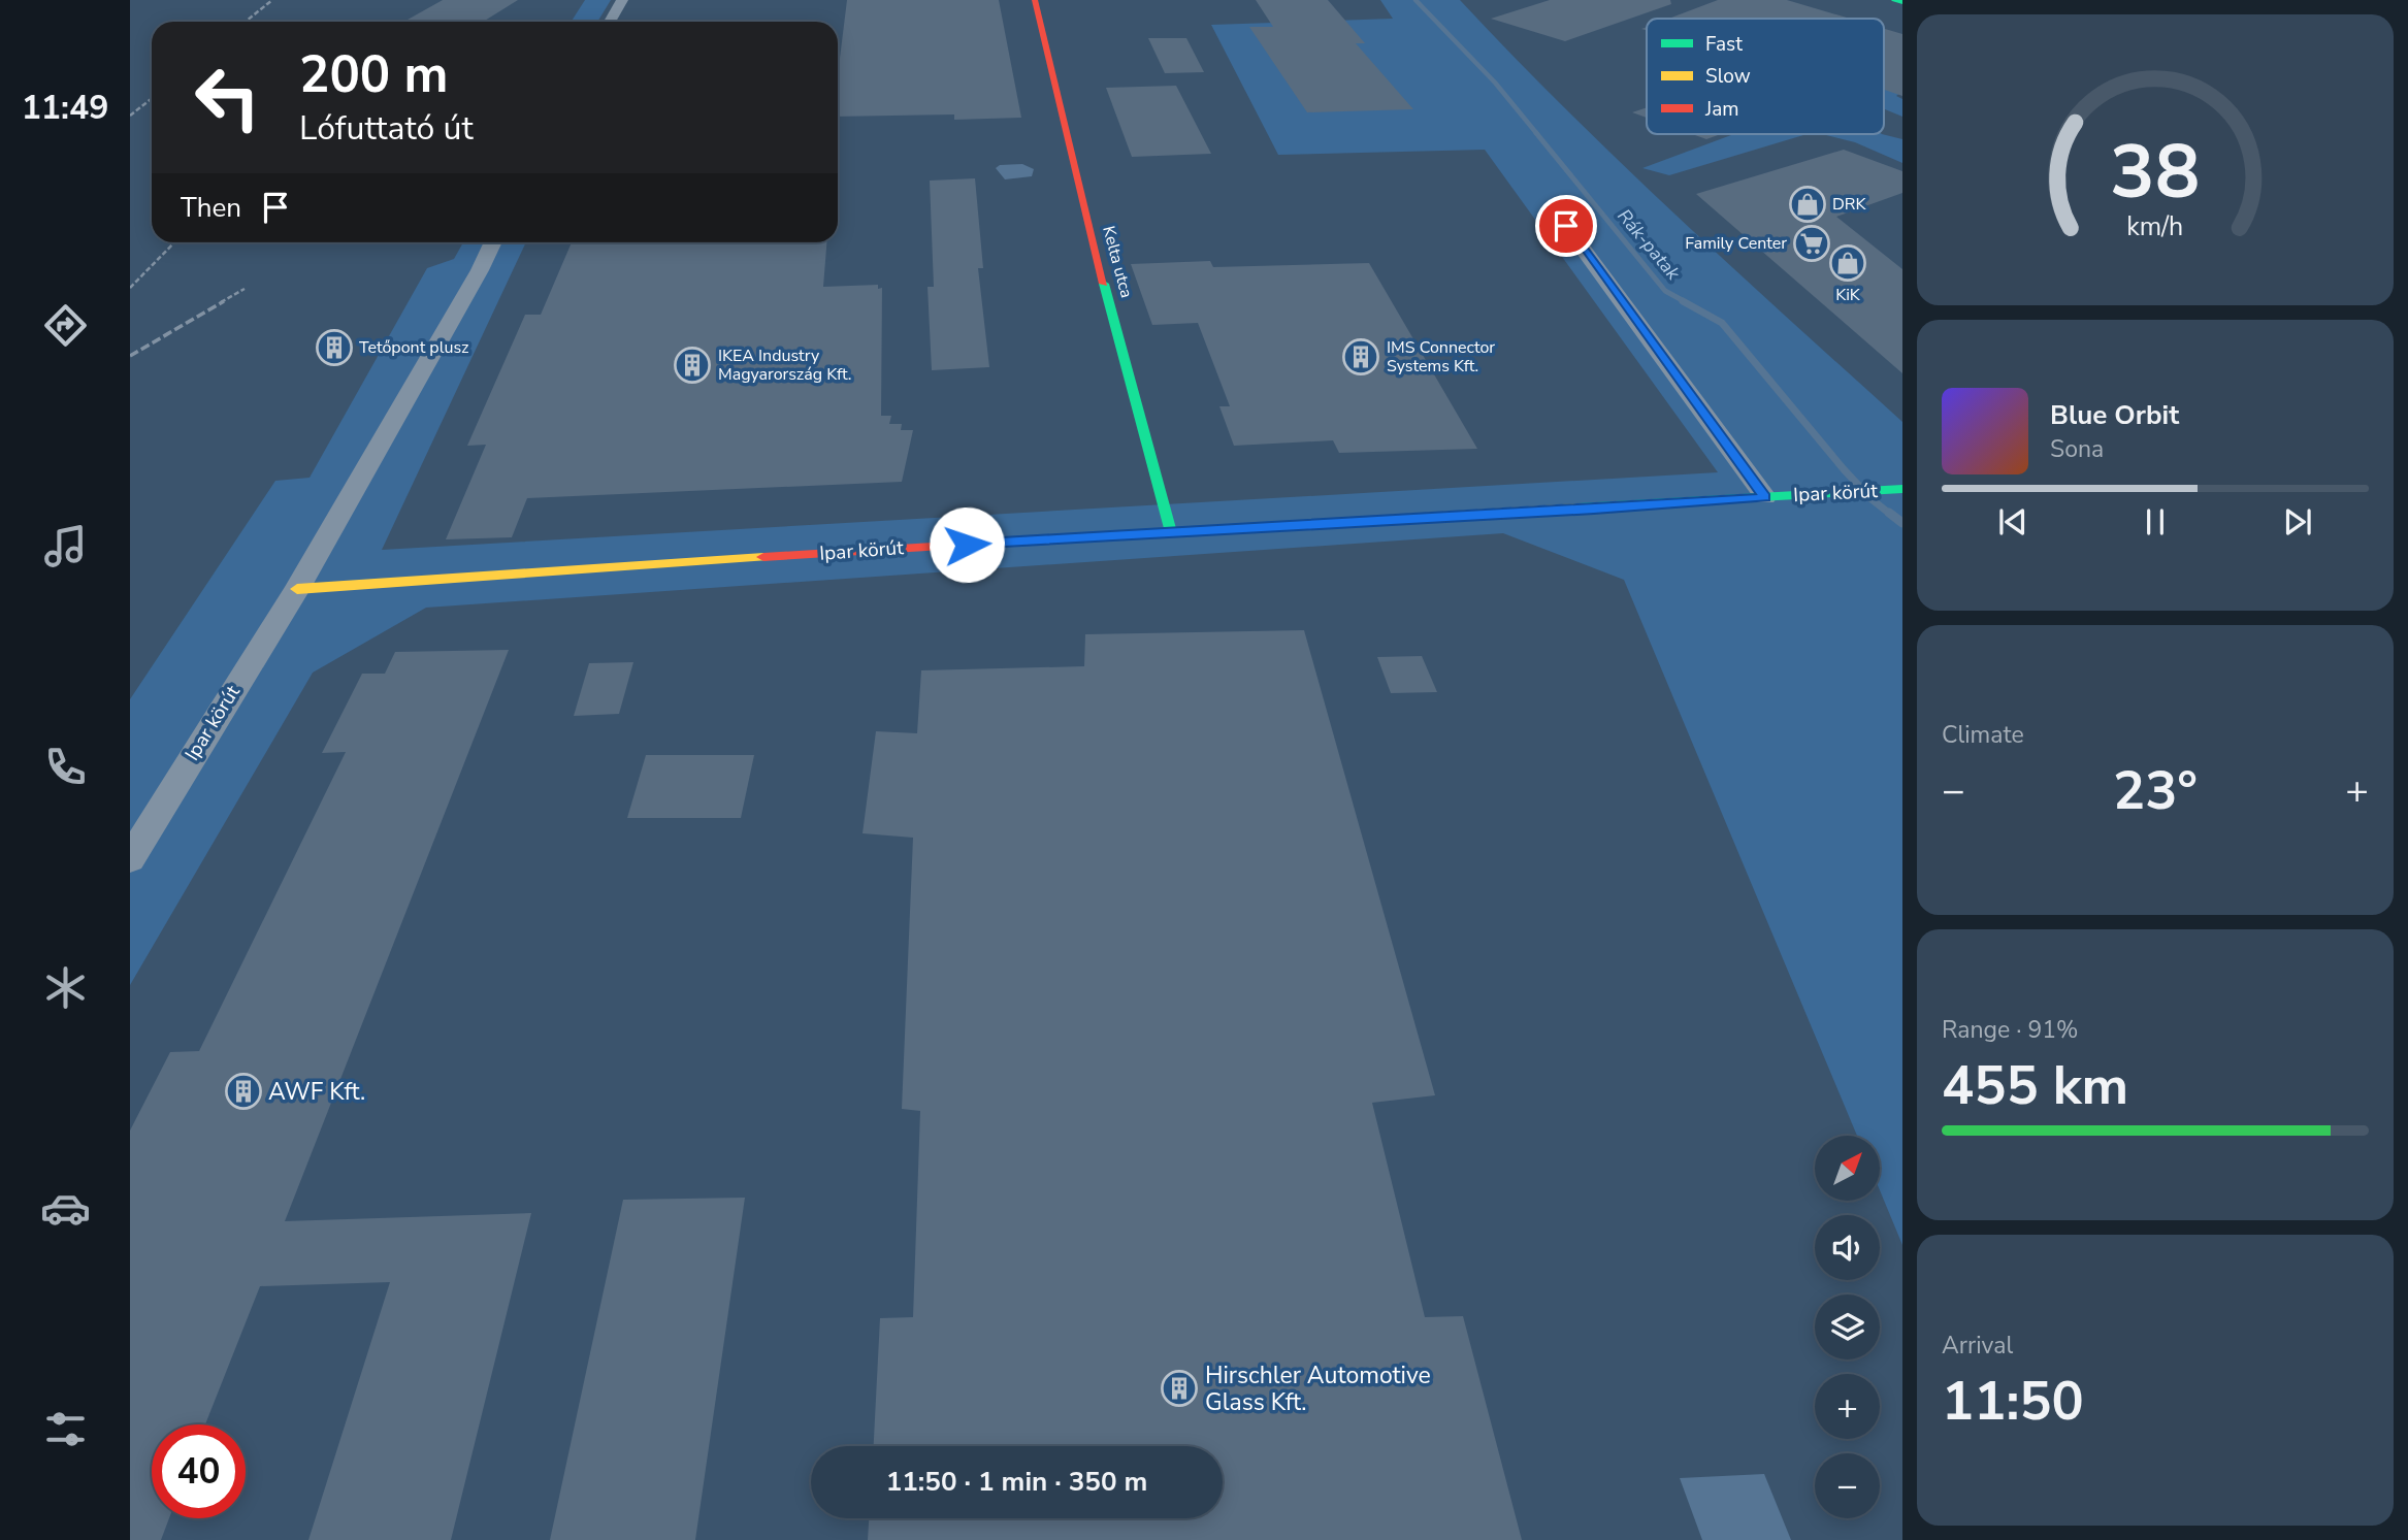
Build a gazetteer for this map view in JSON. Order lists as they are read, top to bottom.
{
  "streets": {
    "street": ["Kelta utca", "Ipar körút"]
  },
  "crossings": [
    ["Kelta utca", "Ipar körút"]
  ],
  "water": ["Rák-patak"],
  "places": {
    "shop": ["DRK", "KiK"],
    "supermarket": ["Family Center"],
    "building": [
      "Tetőpont plusz",
      "IMS Connector Systems Kft.",
      "IKEA Industry Magyarország Kft.",
      "AWF Kft.",
      "Hirschler Automotive Glass Kft."
    ]
  },
  "legend": ["Fast", "Slow", "Jam"],
  "north": "top right",
  "page": {
    "tabs": "11:49",
    "turn": ["200 m", "Lófuttató út"],
    "then": "Then",
    "song": ["Blue Orbit", "Sona"],
    "tile": [
      "Climate",
      ["Range · 91%", "455 km"],
      ["Arrival", "11:50"]
    ],
    "heat": ["−", "23°", "+"],
    "map_buttons": ["+", "−"],
    "limit": "40",
    "trip": "11:50 · 1 min · 350 m",
    "gauge": ["38", "km/h"]
  }
}
